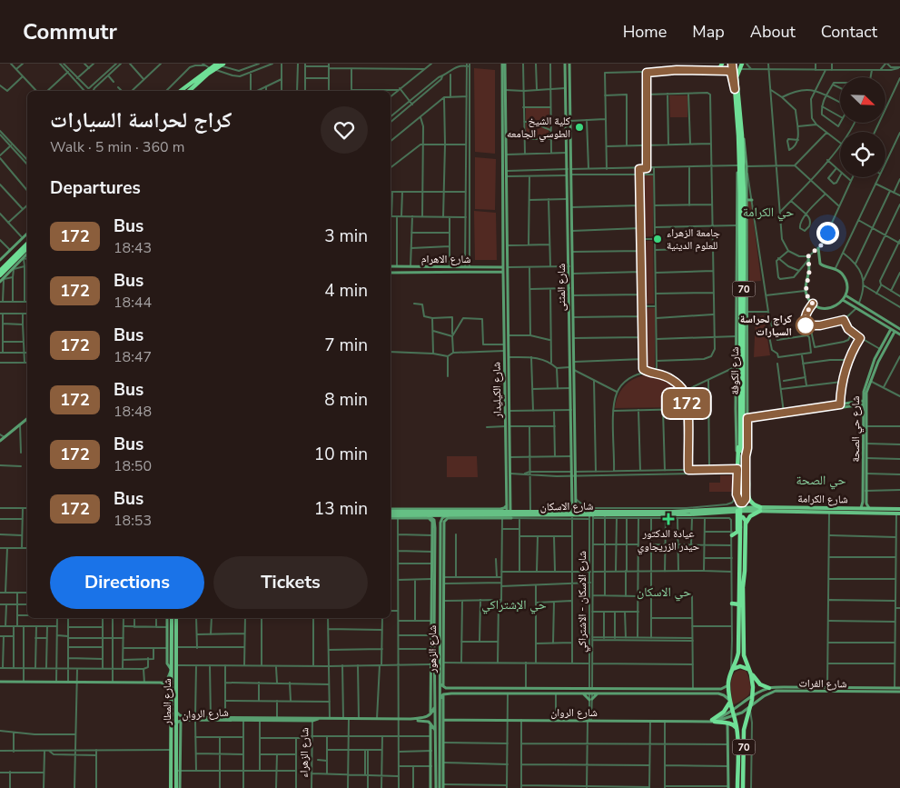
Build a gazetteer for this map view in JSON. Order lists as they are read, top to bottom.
{
  "streets": {
    "highway": ["70", "شارع الكوفة"],
    "main road": [
      "شارع الاهرام",
      "شارع المثنى",
      "شارع الكيليدار",
      "شارع حي الصحة",
      "شارع الكرامة",
      "شارع الاسكان",
      "شارع الزهور",
      "شارع الفرات",
      "شارع المطار",
      "شارع الروان"
    ],
    "street": ["شارع الاسكان - الاشتراكي", "شارع الزهراء"]
  },
  "crossings": [
    ["شارع الاهرام", "شارع الكيليدار"],
    ["شارع المثنى", "شارع الاسكان"],
    ["70", "شارع الكوفة"],
    ["70", "شارع الفرات"],
    ["70", "شارع الروان"],
    ["شارع الكيليدار", "شارع الاسكان"],
    ["شارع حي الصحة", "شارع الكرامة"],
    ["شارع الكرامة", "شارع الاسكان"],
    ["شارع الاسكان", "شارع الاسكان - الاشتراكي"],
    ["شارع الاسكان", "شارع الزهور"],
    ["شارع الفرات", "شارع الروان"],
    ["شارع المطار", "شارع الروان"],
    ["شارع الروان", "شارع الزهراء"]
  ],
  "districts": [
    "حي الكرامة",
    "حي الصحة",
    "حي الاسكان",
    "حي الإشتراكي"
  ],
  "places": {
    "other": ["كلية الشيخ الطوسي الجامعه", "جامعة الزهراء للعلوم الدينية", "كراج لحراسة السيارات"],
    "health": ["عيادة الدكتور حيدر الزريجاوي"]
  },
  "lines": ["bus line 172"],
  "north": "bottom right",
  "page": {
    "header": "Commutr",
    "nav": [
      "Home",
      "Map",
      "About",
      "Contact"
    ],
    "on_map": "172",
    "heading": [
      ["كراج لحراسة السيارات", "Walk · 5 min · 360 m"],
      "Departures"
    ],
    "list": [
      {
        "mark": "172",
        "name": "Bus",
        "note": "18:43",
        "value": "3 min"
      },
      {
        "mark": "172",
        "name": "Bus",
        "note": "18:44",
        "value": "4 min"
      },
      {
        "mark": "172",
        "name": "Bus",
        "note": "18:47",
        "value": "7 min"
      },
      {
        "mark": "172",
        "name": "Bus",
        "note": "18:48",
        "value": "8 min"
      },
      {
        "mark": "172",
        "name": "Bus",
        "note": "18:50",
        "value": "10 min"
      },
      {
        "mark": "172",
        "name": "Bus",
        "note": "18:53",
        "value": "13 min"
      }
    ],
    "buttons": ["Directions", "Tickets"]
  }
}
